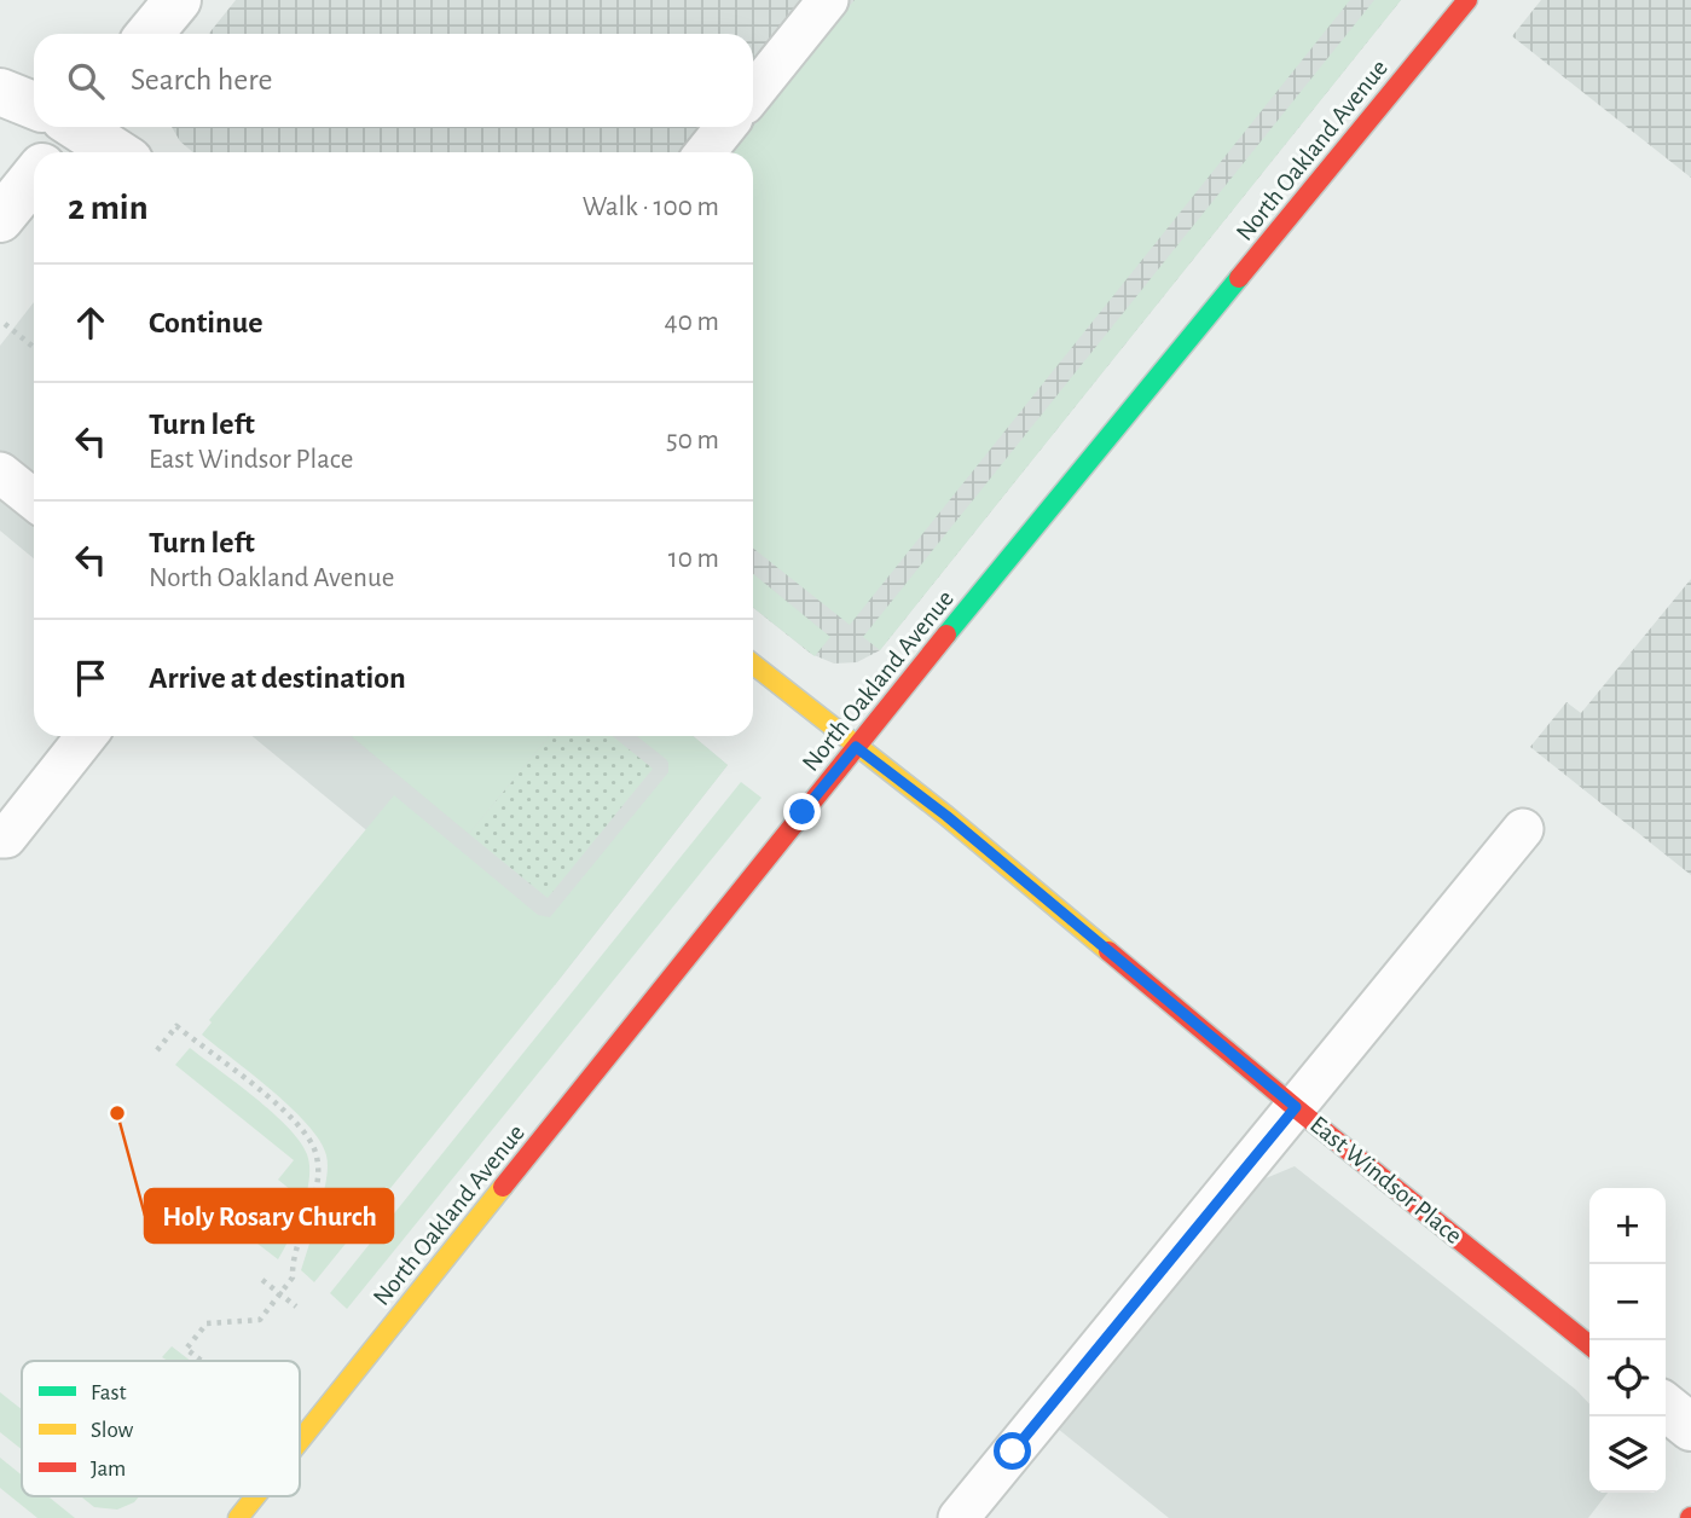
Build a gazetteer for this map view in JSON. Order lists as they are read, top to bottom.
{
  "streets": {
    "street": ["North Oakland Avenue", "East Windsor Place"]
  },
  "crossings": [
    ["North Oakland Avenue", "East Windsor Place"]
  ],
  "places": ["Holy Rosary Church"],
  "legend": ["Fast", "Slow", "Jam"],
  "page": {
    "search": "Search here",
    "heading": ["2 min", "Walk · 100 m"],
    "list": [
      ["Continue", "40 m"],
      ["Turn left", "East Windsor Place", "50 m"],
      ["Turn left", "North Oakland Avenue", "10 m"],
      "Arrive at destination"
    ],
    "map_buttons": ["+", "−"]
  }
}
